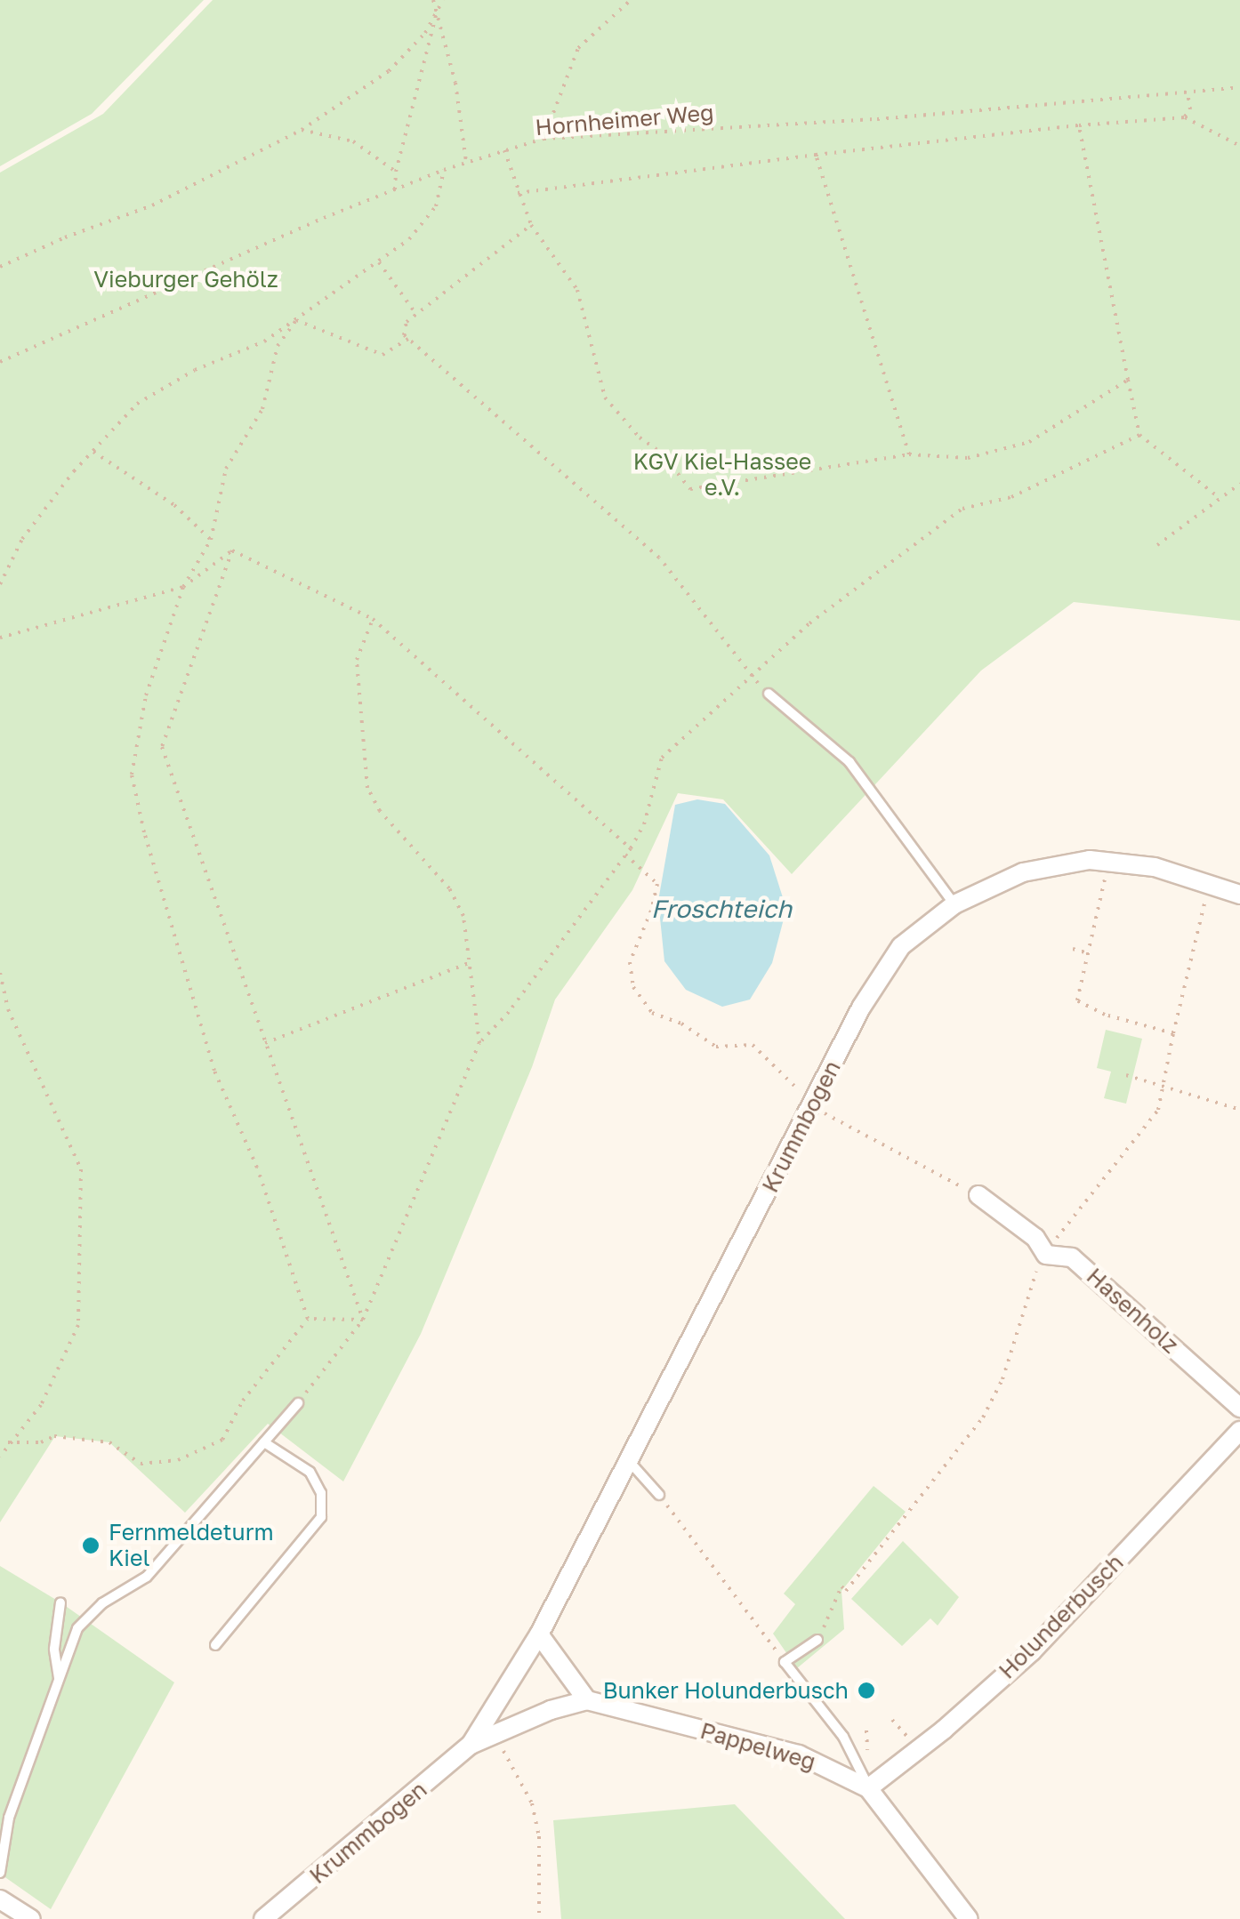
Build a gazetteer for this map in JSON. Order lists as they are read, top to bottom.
{
  "streets": {
    "street": [
      "Krummbogen",
      "Hasenholz",
      "Holunderbusch",
      "Pappelweg"
    ],
    "path": ["Hornheimer Weg"]
  },
  "crossings": [
    ["Krummbogen", "Pappelweg"],
    ["Holunderbusch", "Pappelweg"]
  ],
  "water": ["Froschteich"],
  "parks": ["Vieburger Gehölz", "KGV Kiel-Hassee e.V."],
  "places": ["Fernmeldeturm Kiel", "Bunker Holunderbusch"]
}
